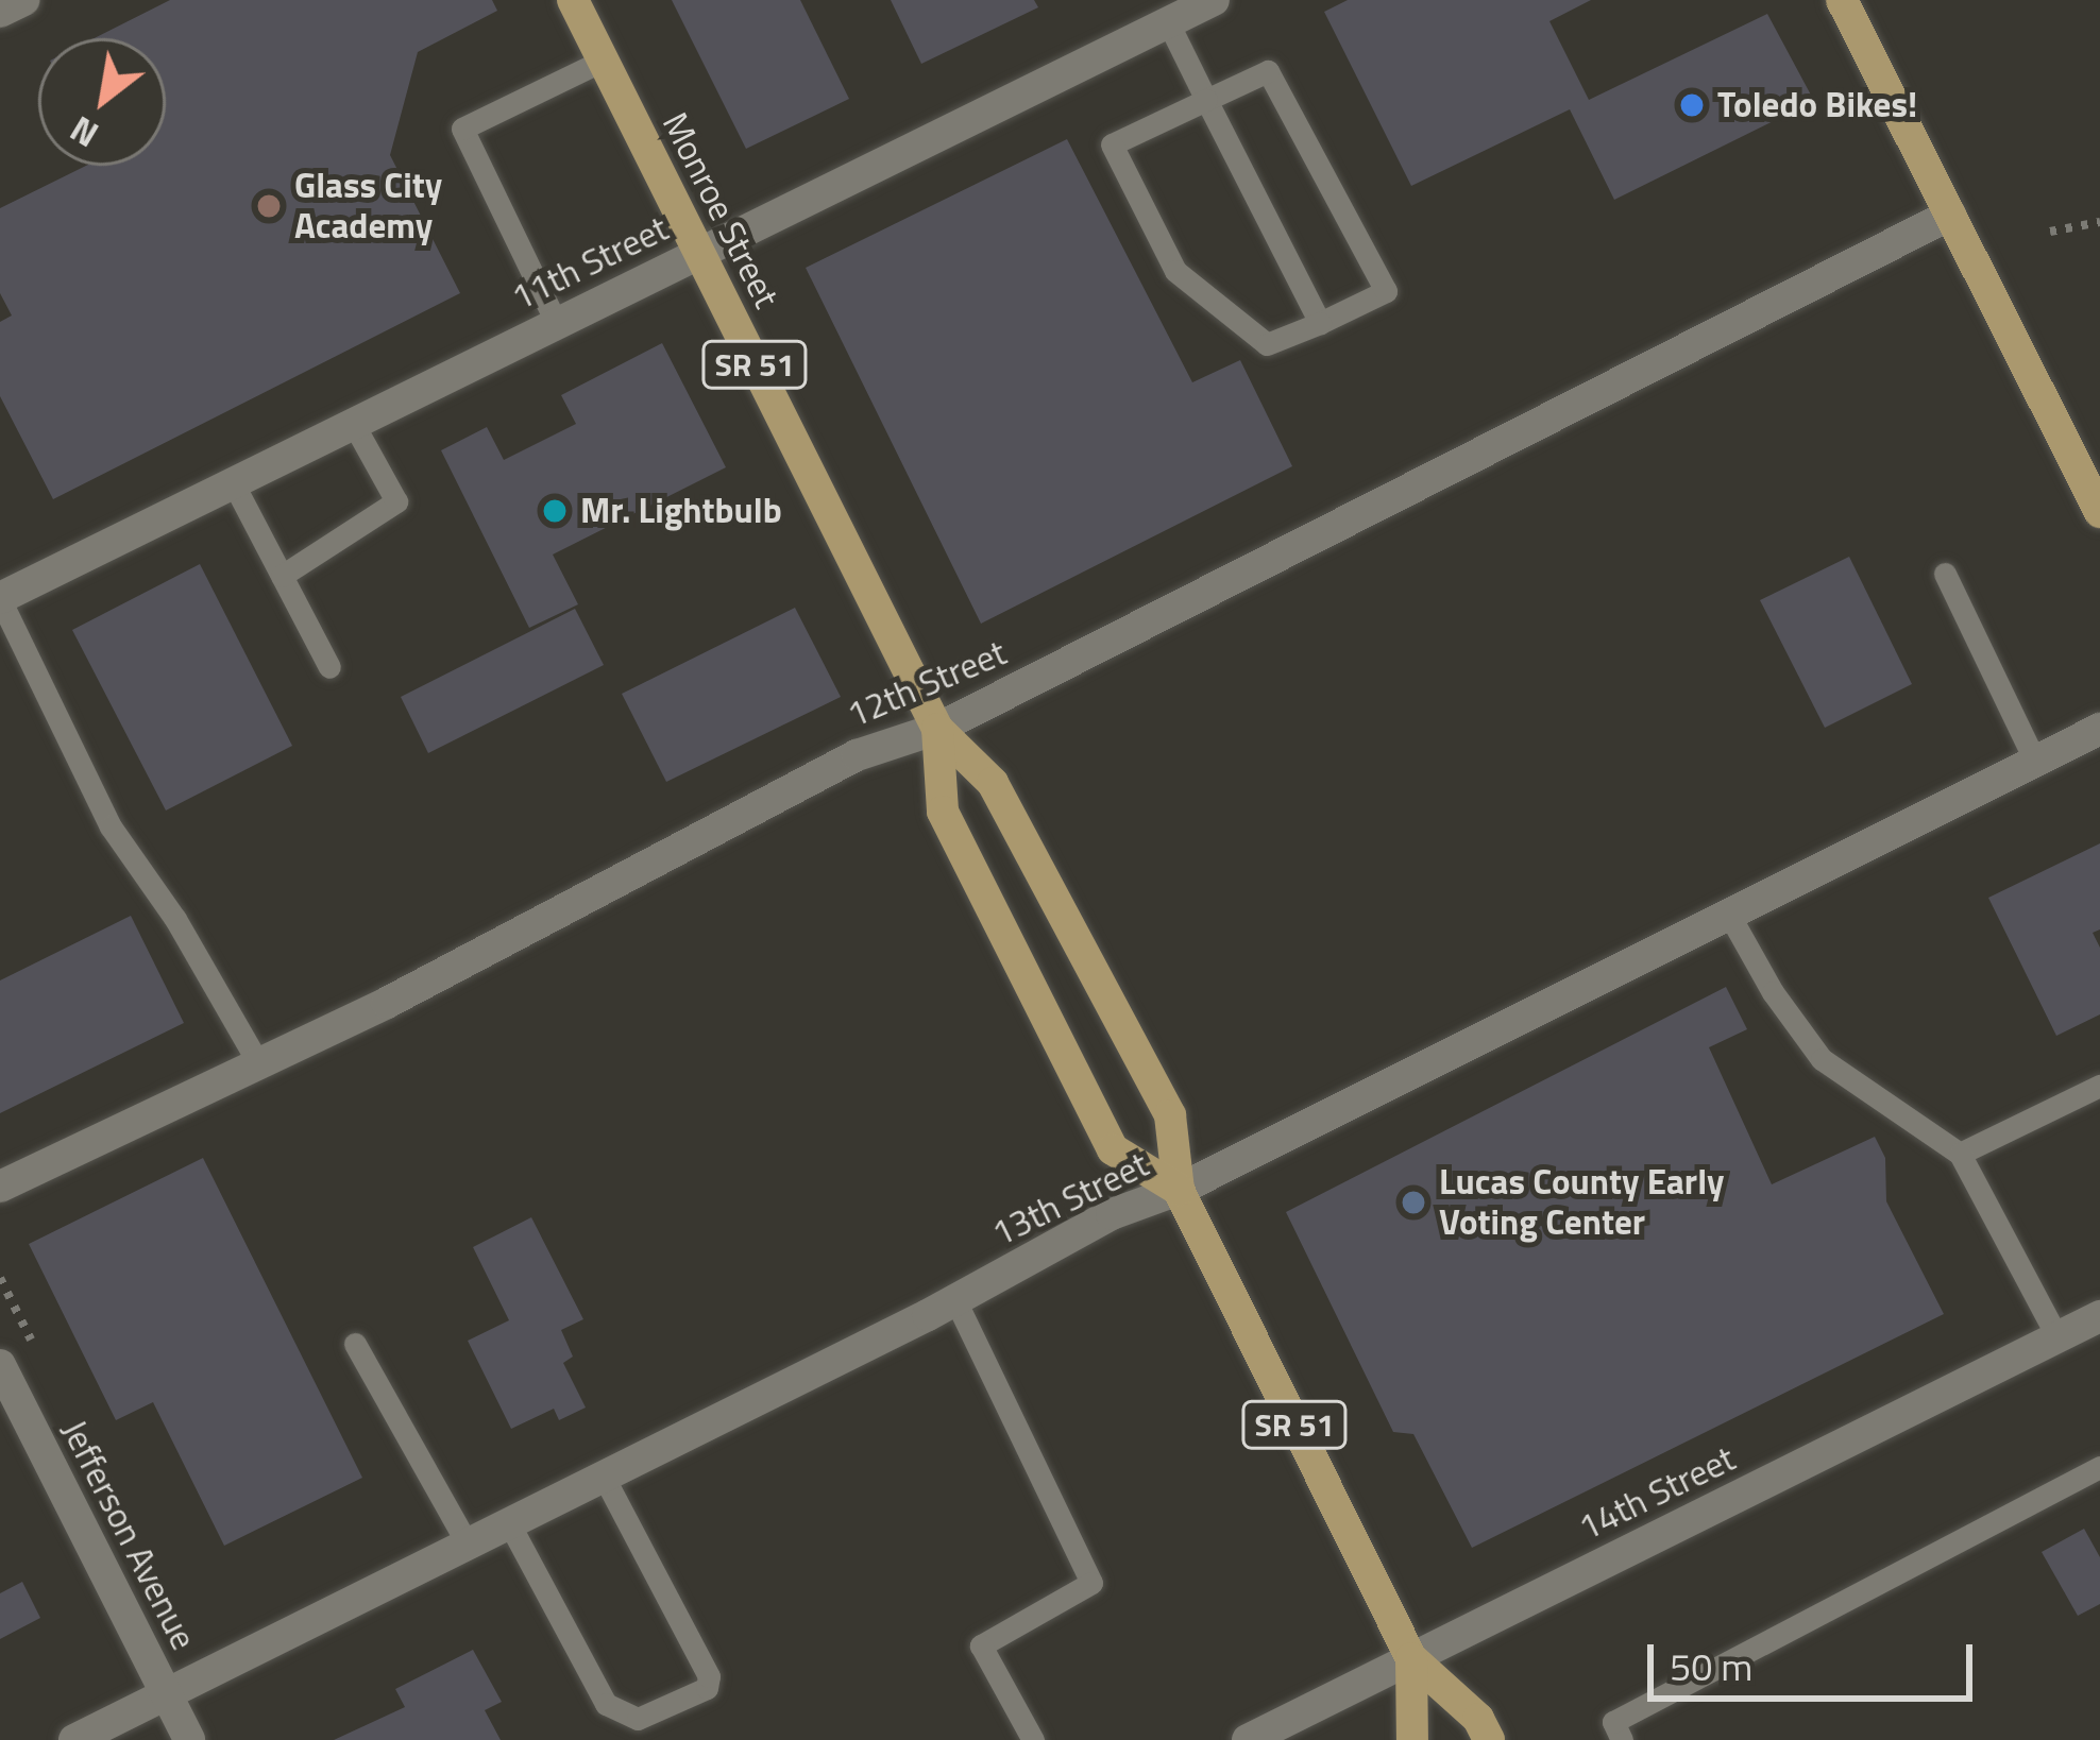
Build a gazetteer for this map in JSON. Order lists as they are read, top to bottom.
{
  "streets": {
    "main road": ["Monroe Street", "SR 51"],
    "street": [
      "11th Street",
      "12th Street",
      "13th Street",
      "14th Street",
      "Jefferson Avenue"
    ]
  },
  "crossings": [
    ["Monroe Street", "11th Street"],
    ["Monroe Street", "12th Street"],
    ["Monroe Street", "13th Street"],
    ["Monroe Street", "14th Street"],
    ["13th Street", "Jefferson Avenue"]
  ],
  "places": [
    "Toledo Bikes!",
    "Glass City Academy",
    "Mr. Lightbulb",
    "Lucas County Early Voting Center"
  ],
  "scale_bar": "50 m",
  "north": "bottom left"
}
